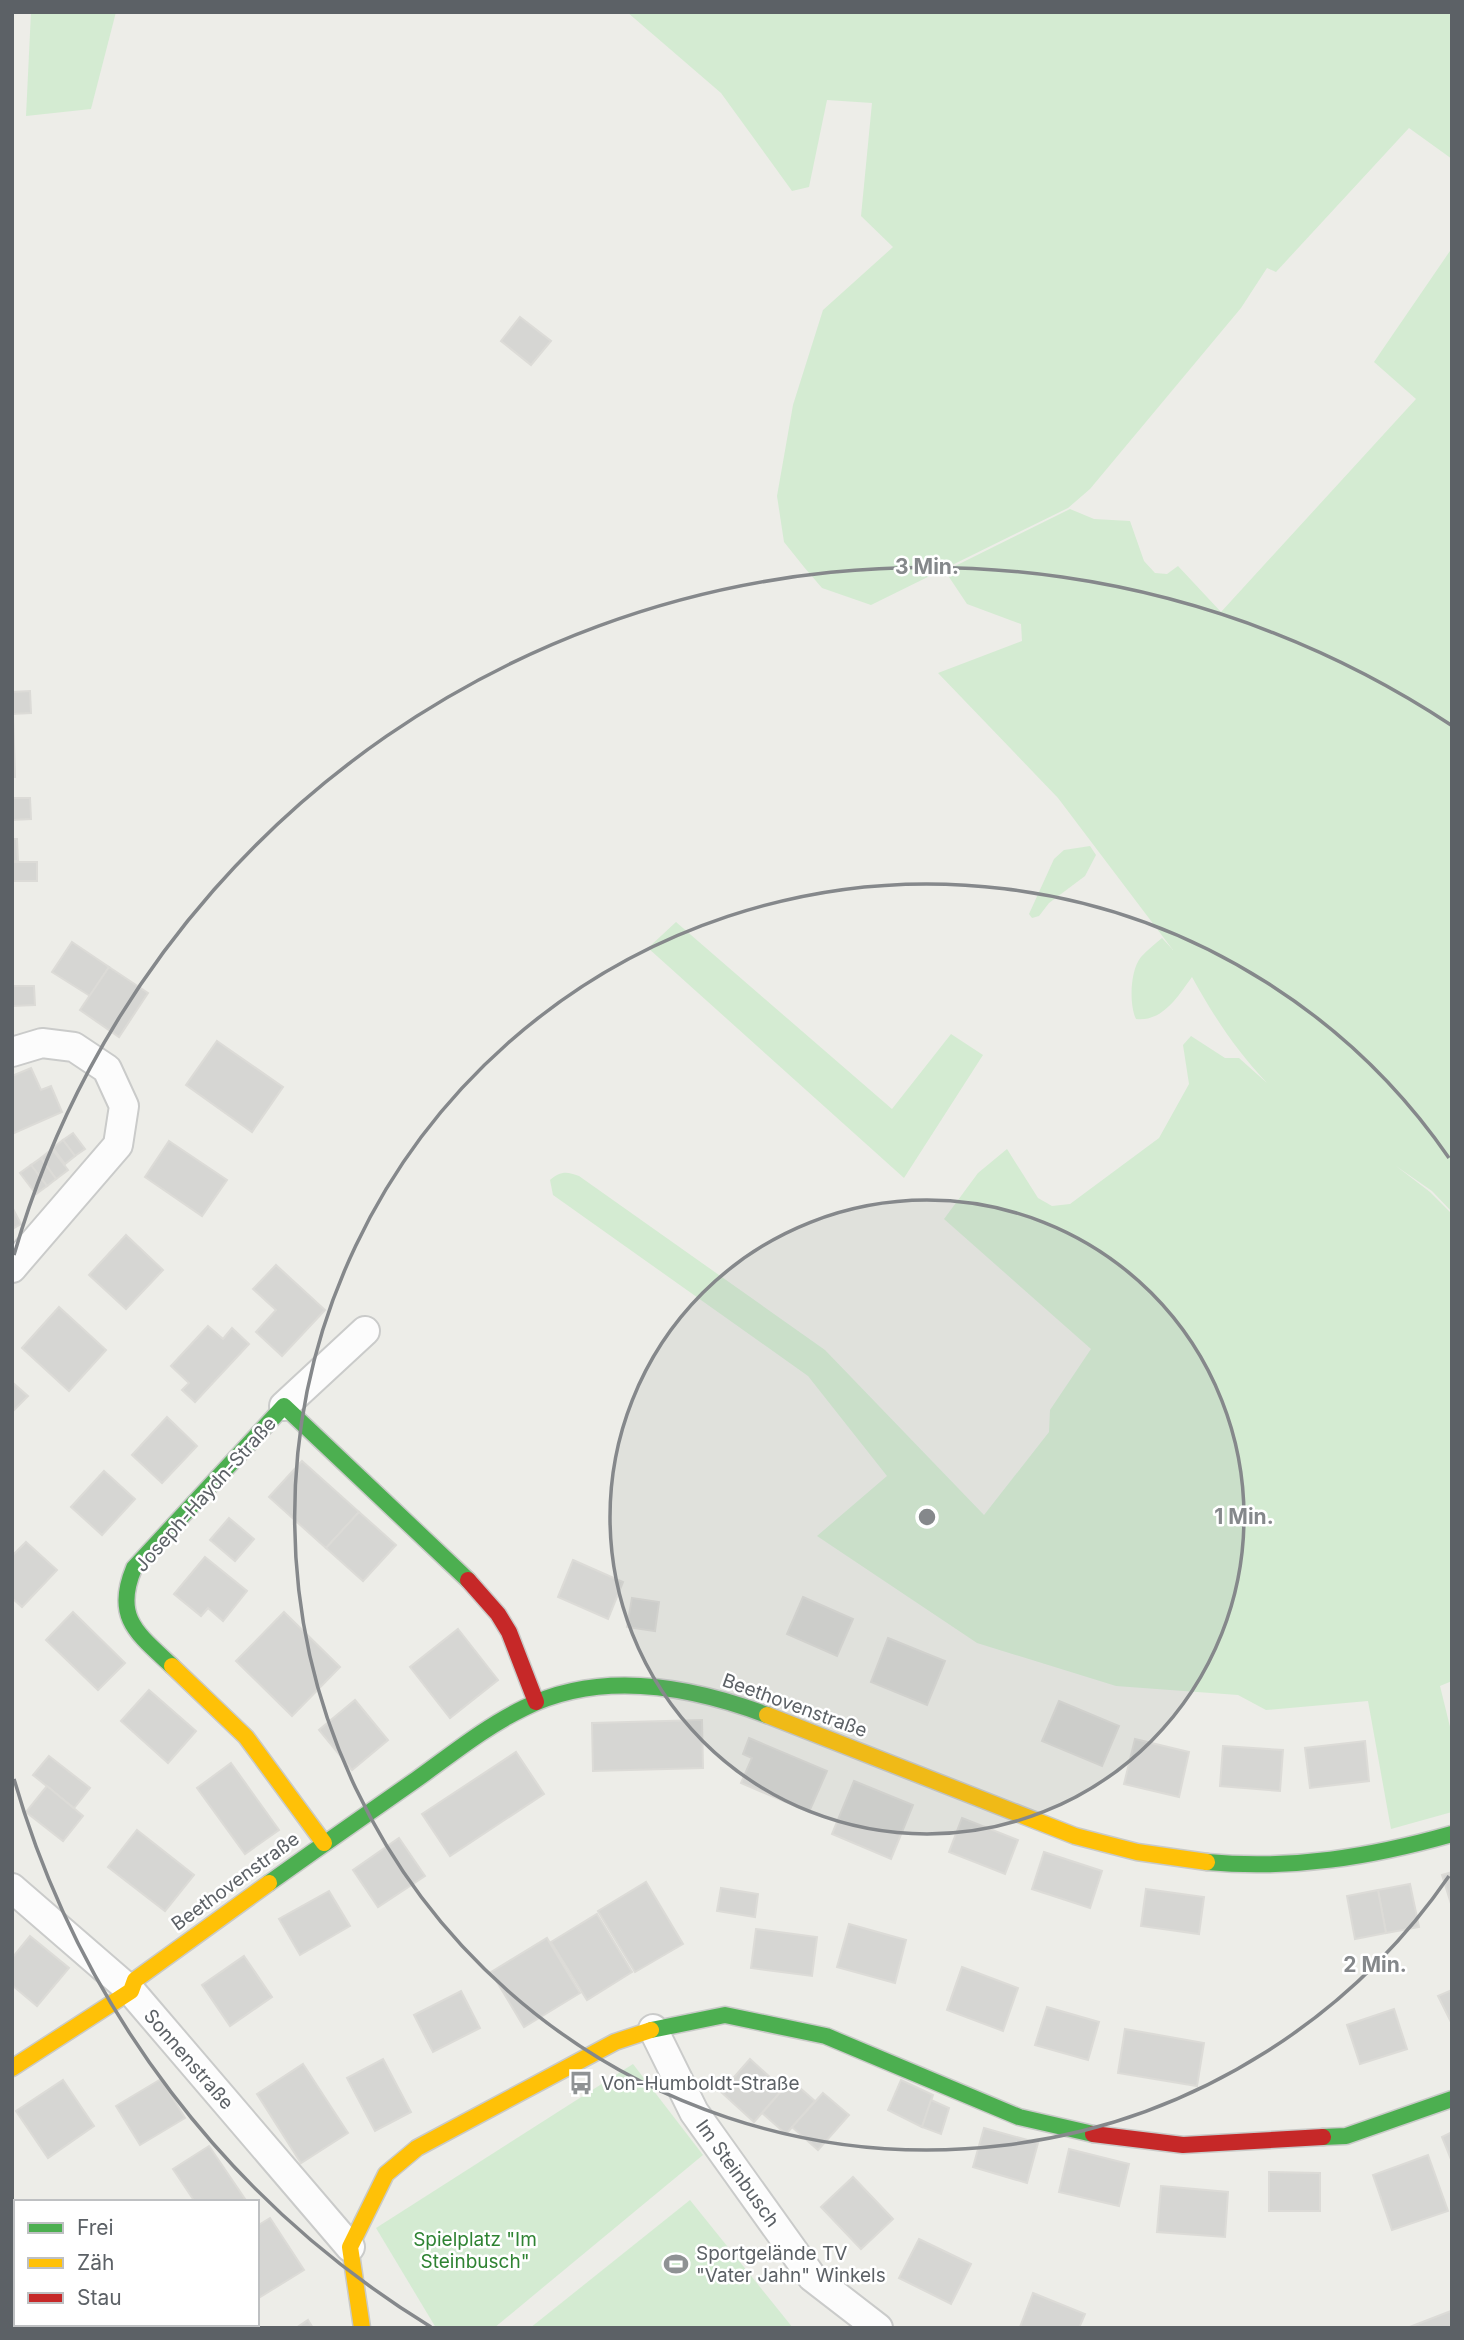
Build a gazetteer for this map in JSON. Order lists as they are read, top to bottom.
{
  "streets": {
    "street": [
      "Joseph-Haydn-Straße",
      "Beethovenstraße",
      "Sonnenstraße",
      "Im Steinbusch"
    ]
  },
  "crossings": [
    ["Joseph-Haydn-Straße", "Beethovenstraße"],
    ["Beethovenstraße", "Sonnenstraße"]
  ],
  "parks": ["Spielplatz \"Im Steinbusch\""],
  "places": {
    "bus stop": ["Von-Humboldt-Straße"],
    "sports": ["Sportgelände TV \"Vater Jahn\" Winkels"]
  },
  "legend": ["Frei", "Zäh", "Stau"],
  "rings": ["3 Min.", "1 Min.", "2 Min."]
}
